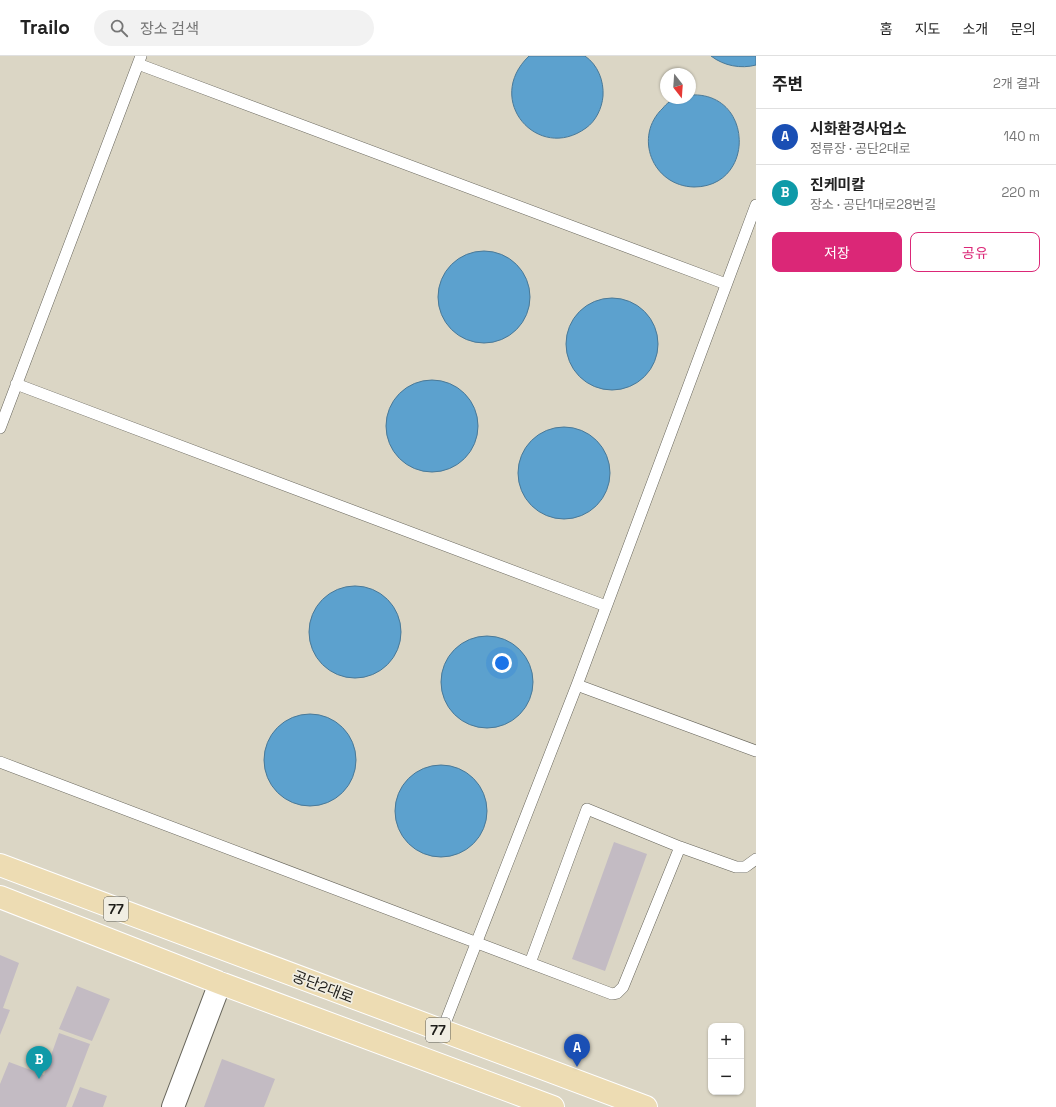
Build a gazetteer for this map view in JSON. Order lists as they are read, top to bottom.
{
  "streets": {
    "main road": ["77", "공단2대로"]
  },
  "north": "bottom",
  "page": {
    "header": "Trailo",
    "search": "장소 검색",
    "nav": [
      "홈",
      "지도",
      "소개",
      "문의"
    ],
    "heading": ["주변", "2개 결과"],
    "list": [
      {
        "mark": "A",
        "name": "시화환경사업소",
        "note": "정류장 · 공단2대로",
        "value": "140 m"
      },
      {
        "mark": "B",
        "name": "진케미칼",
        "note": "장소 · 공단1대로28번길",
        "value": "220 m"
      }
    ],
    "buttons": ["저장", "공유"],
    "map_buttons": ["+", "−"],
    "pins": ["A", "B"]
  }
}
